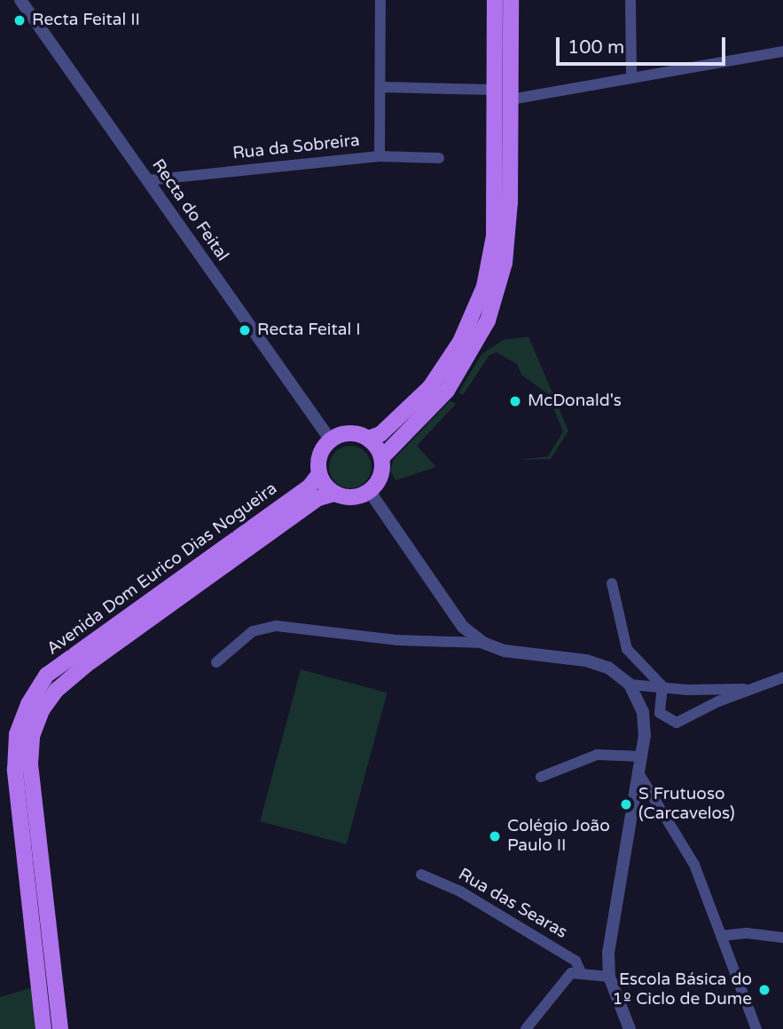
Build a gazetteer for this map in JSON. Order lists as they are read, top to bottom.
{
  "streets": {
    "main road": ["Avenida Dom Eurico Dias Nogueira"],
    "street": ["Rua da Sobreira", "Recta do Feital", "Rua das Searas"]
  },
  "crossings": [
    ["Rua da Sobreira", "Recta do Feital"],
    ["Recta do Feital", "Avenida Dom Eurico Dias Nogueira"]
  ],
  "places": [
    "Recta Feital II",
    "Recta Feital I",
    "McDonald's",
    "S Frutuoso (Carcavelos)",
    "Colégio João Paulo II",
    "Escola Básica do 1º Ciclo de Dume"
  ],
  "scale_bar": "100 m"
}
